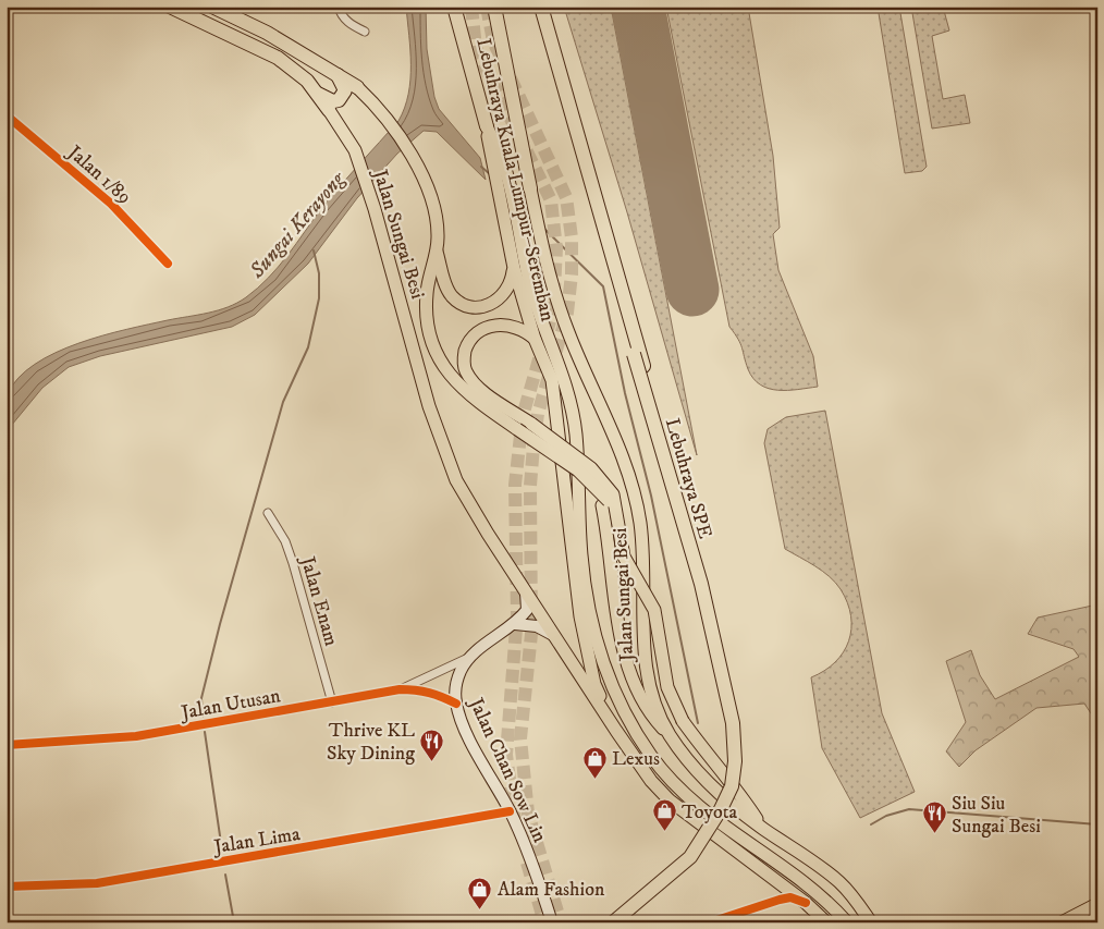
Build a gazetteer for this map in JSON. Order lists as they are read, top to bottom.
{
  "streets": {
    "highway": ["Lebuhraya Kuala Lumpur–Seremban", "Jalan Sungai Besi", "Lebuhraya SPE"],
    "street": [
      "Jalan 1/89",
      "Jalan Enam",
      "Jalan Utusan",
      "Jalan Chan Sow Lin",
      "Jalan Lima"
    ]
  },
  "crossings": [
    ["Lebuhraya Kuala Lumpur–Seremban", "Jalan Sungai Besi"],
    ["Jalan Enam", "Jalan Utusan"],
    ["Jalan Utusan", "Jalan Chan Sow Lin"],
    ["Jalan Chan Sow Lin", "Jalan Lima"]
  ],
  "water": ["Sungai Kerayong"],
  "places": {
    "restaurant": ["Thrive KL Sky Dining", "Siu Siu Sungai Besi"],
    "shop": ["Lexus", "Toyota", "Alam Fashion"]
  }
}
